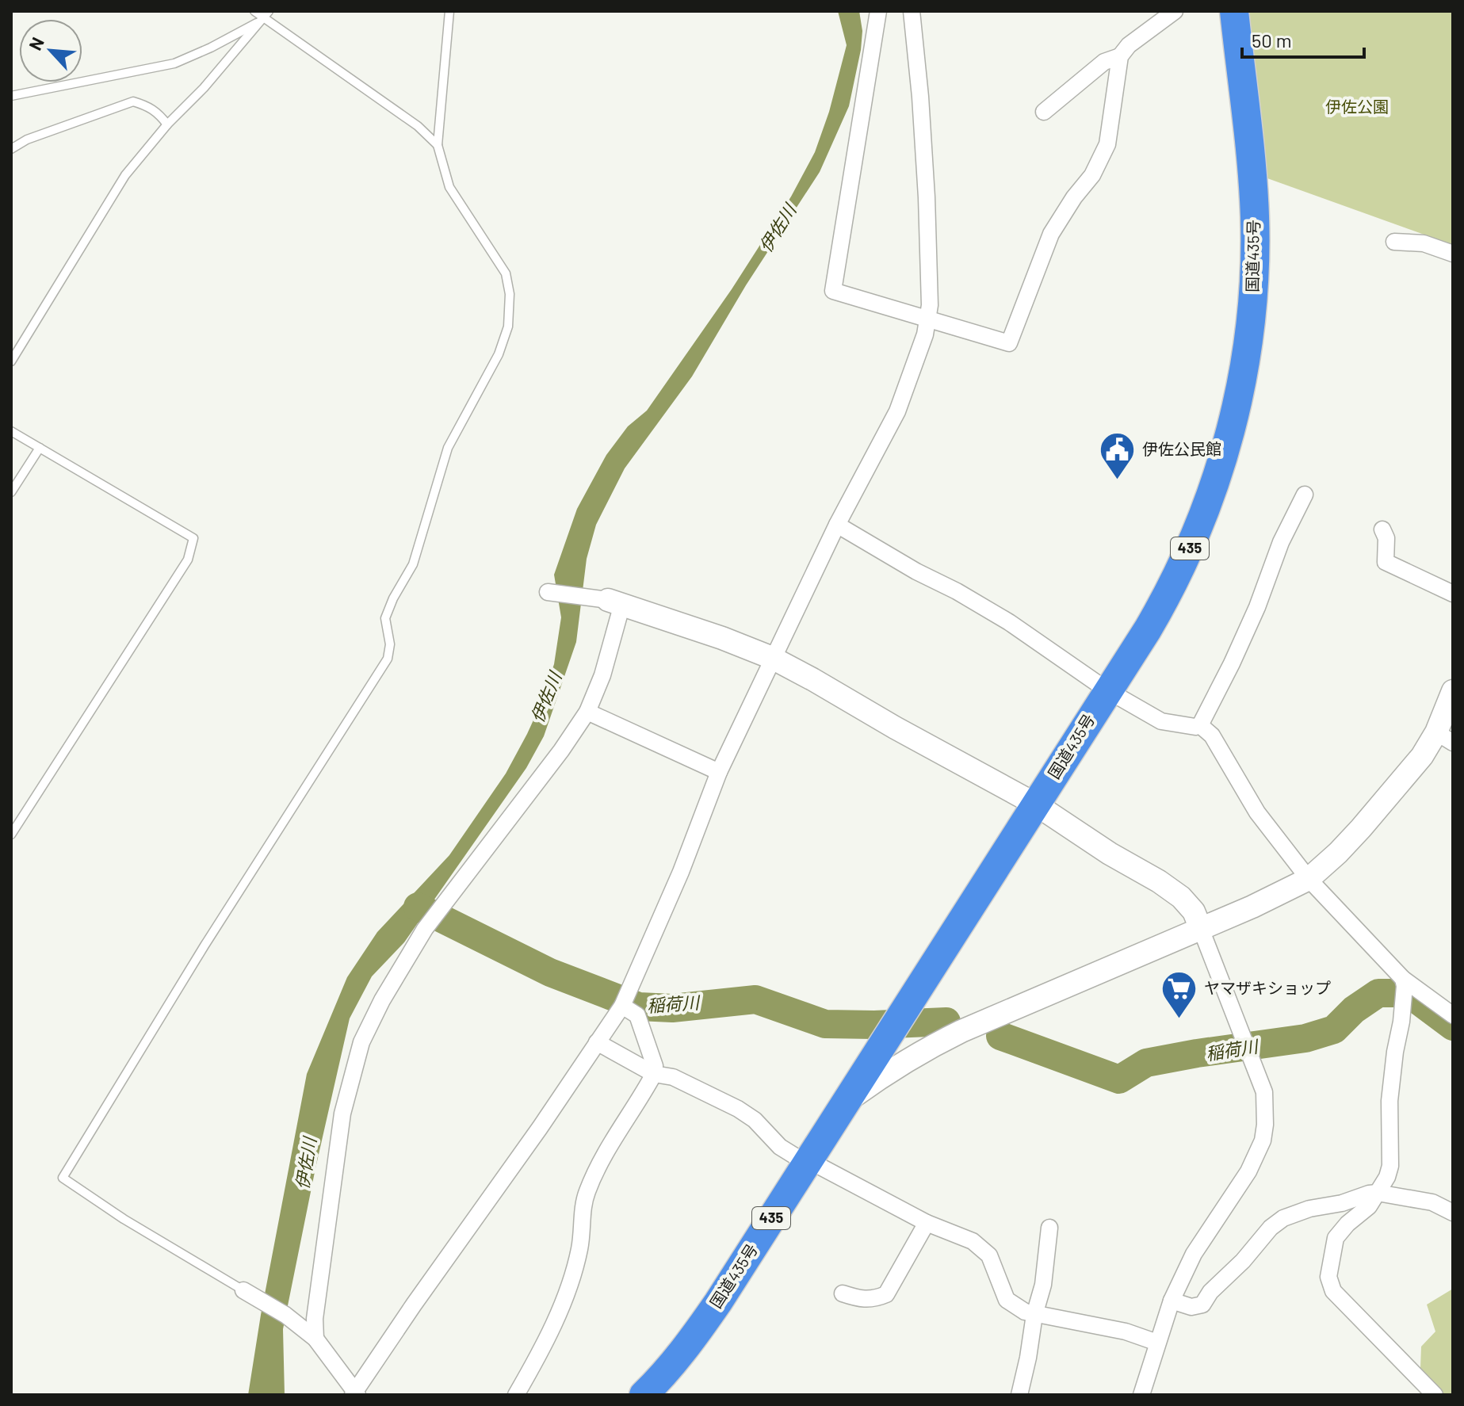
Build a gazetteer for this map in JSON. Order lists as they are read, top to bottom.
{
  "streets": {
    "highway": ["国道435号", "435"]
  },
  "water": ["伊佐川", "稲荷川"],
  "parks": ["伊佐公園"],
  "places": {
    "public building": ["伊佐公民館"],
    "supermarket": ["ヤマザキショップ"]
  },
  "scale_bar": "50 m",
  "north": "top left"
}
